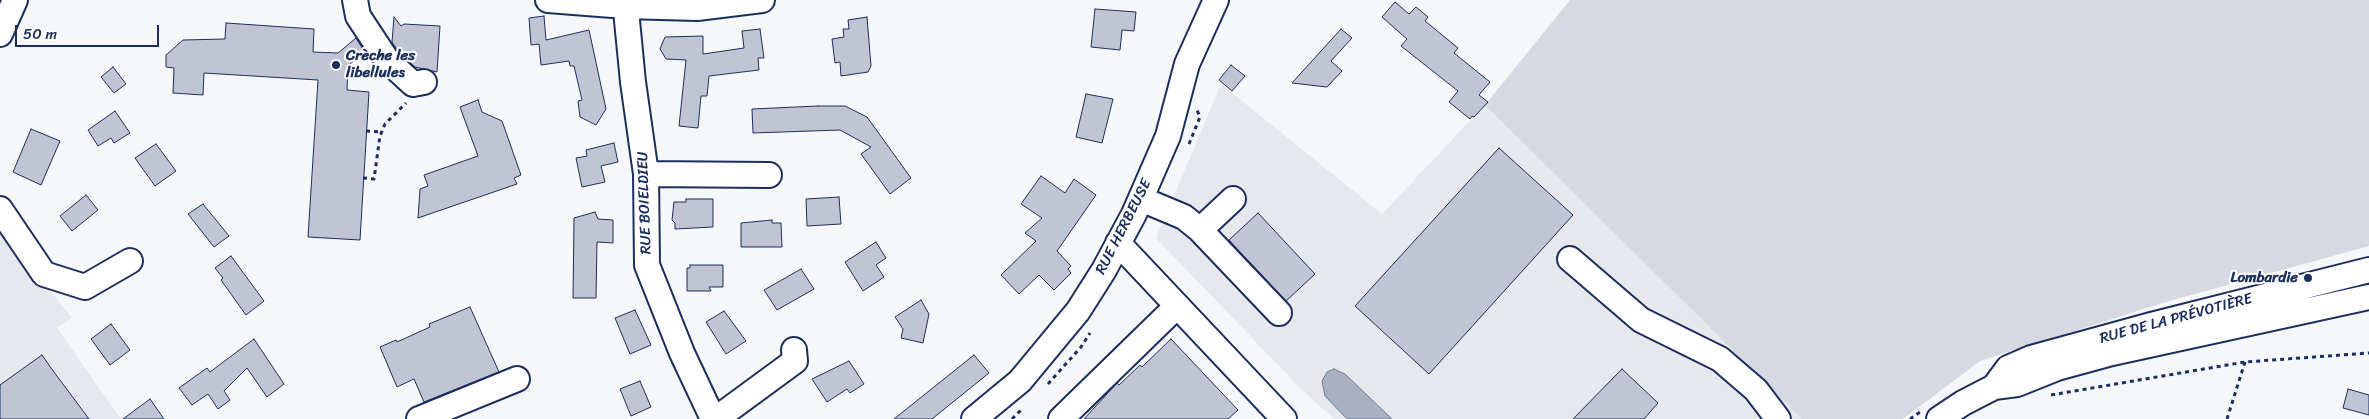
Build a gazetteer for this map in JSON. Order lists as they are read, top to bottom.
{
  "streets": {
    "street": ["RUE BOIELDIEU", "RUE HERBEUSE", "RUE DE LA PRÉVOTIÈRE"]
  },
  "places": ["Crèche les libellules", "Lombardie"],
  "scale_bar": "50 m"
}
